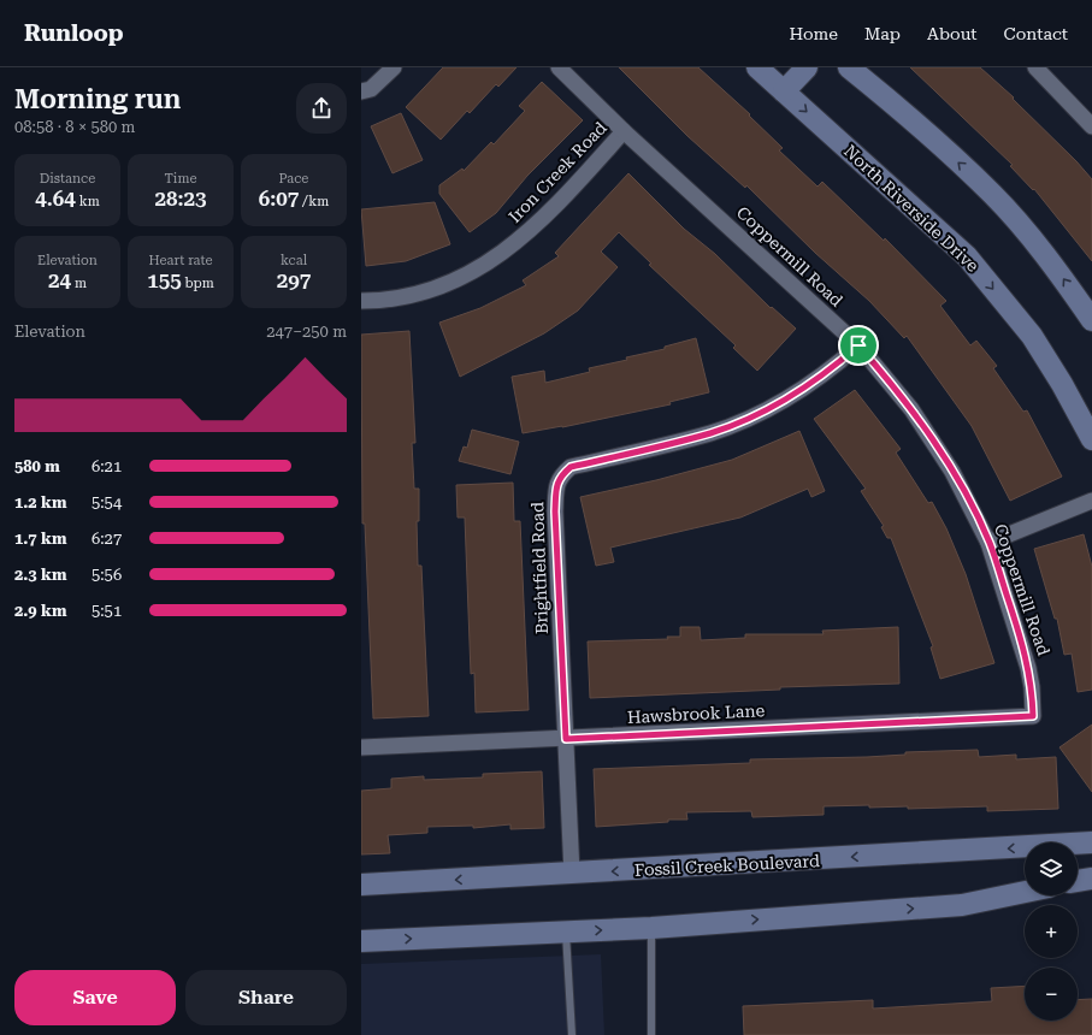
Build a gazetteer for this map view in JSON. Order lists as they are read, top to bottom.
{
  "streets": {
    "main road": ["North Riverside Drive", "Fossil Creek Boulevard"],
    "street": [
      "Iron Creek Road",
      "Coppermill Road",
      "Brightfield Road",
      "Hawsbrook Lane"
    ]
  },
  "crossings": [
    ["Iron Creek Road", "Coppermill Road"],
    ["Coppermill Road", "Brightfield Road"],
    ["Coppermill Road", "Hawsbrook Lane"],
    ["Brightfield Road", "Hawsbrook Lane"],
    ["Brightfield Road", "Fossil Creek Boulevard"]
  ],
  "page": {
    "header": "Runloop",
    "nav": [
      "Home",
      "Map",
      "About",
      "Contact"
    ],
    "heading": ["Morning run", "08:58 · 8 × 580 m"],
    "stats": [
      ["Distance", "4.64 km"],
      ["Time", "28:23"],
      ["Pace", "6:07 /km"],
      ["Elevation", "24 m"],
      ["Heart rate", "155 bpm"],
      ["kcal", "297"]
    ],
    "chart": ["Elevation", "247–250 m"],
    "list": [
      {
        "name": "580 m",
        "note": "6:21"
      },
      {
        "name": "1.2 km",
        "note": "5:54"
      },
      {
        "name": "1.7 km",
        "note": "6:27"
      },
      {
        "name": "2.3 km",
        "note": "5:56"
      },
      {
        "name": "2.9 km",
        "note": "5:51"
      }
    ],
    "map_buttons": ["+", "−"],
    "buttons": ["Save", "Share"]
  }
}
